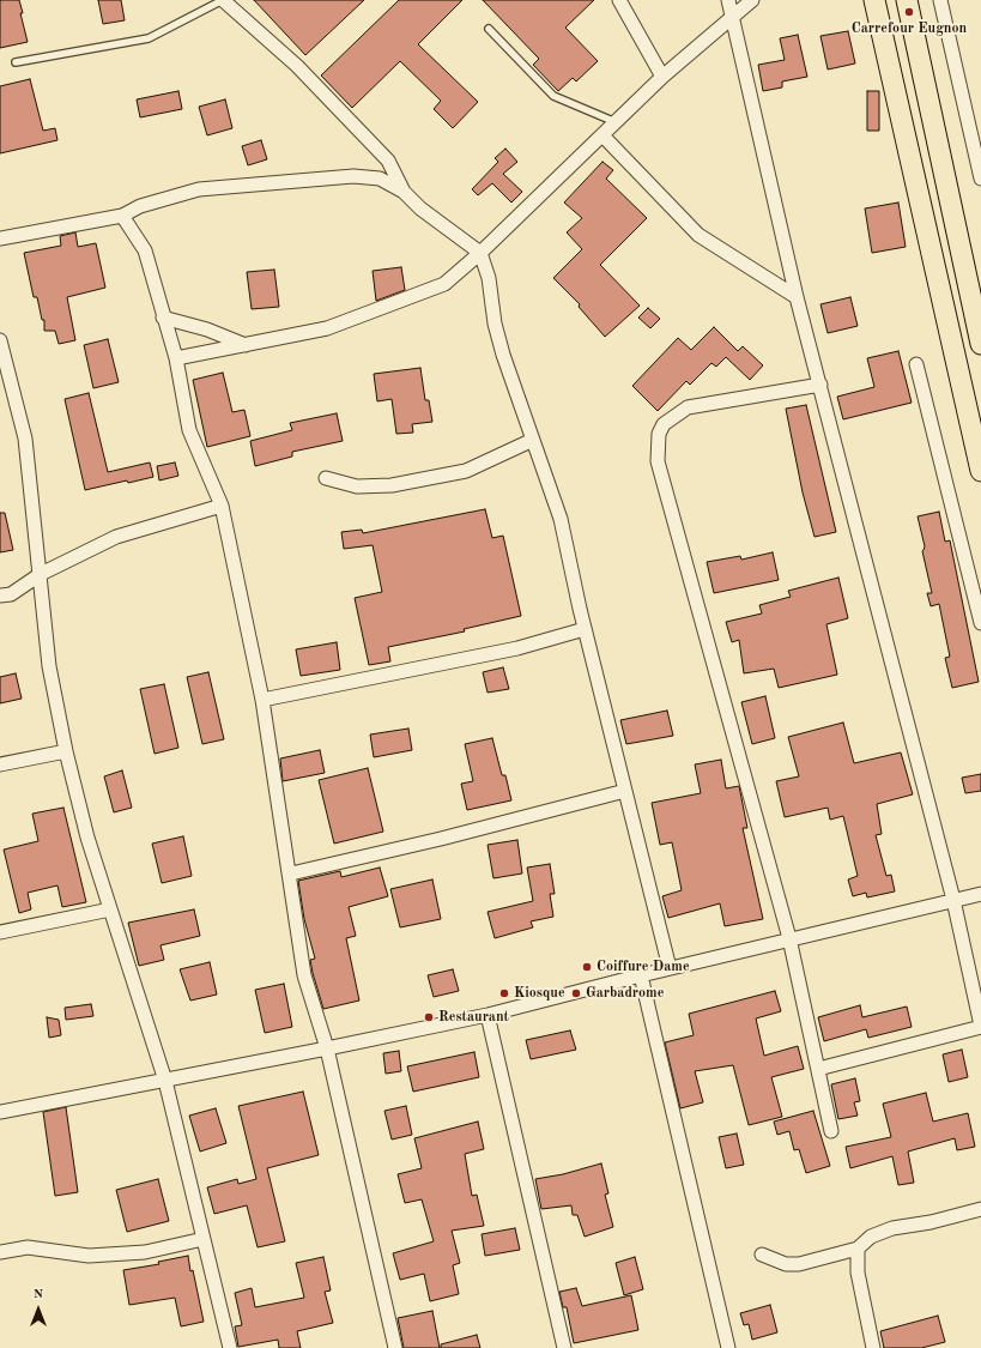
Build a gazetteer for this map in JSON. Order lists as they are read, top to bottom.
{
  "places": [
    "Carrefour Eugnon",
    "Coiffure Dame",
    "Kiosque",
    "Garbadrome",
    "Restaurant"
  ],
  "north": "top"
}
